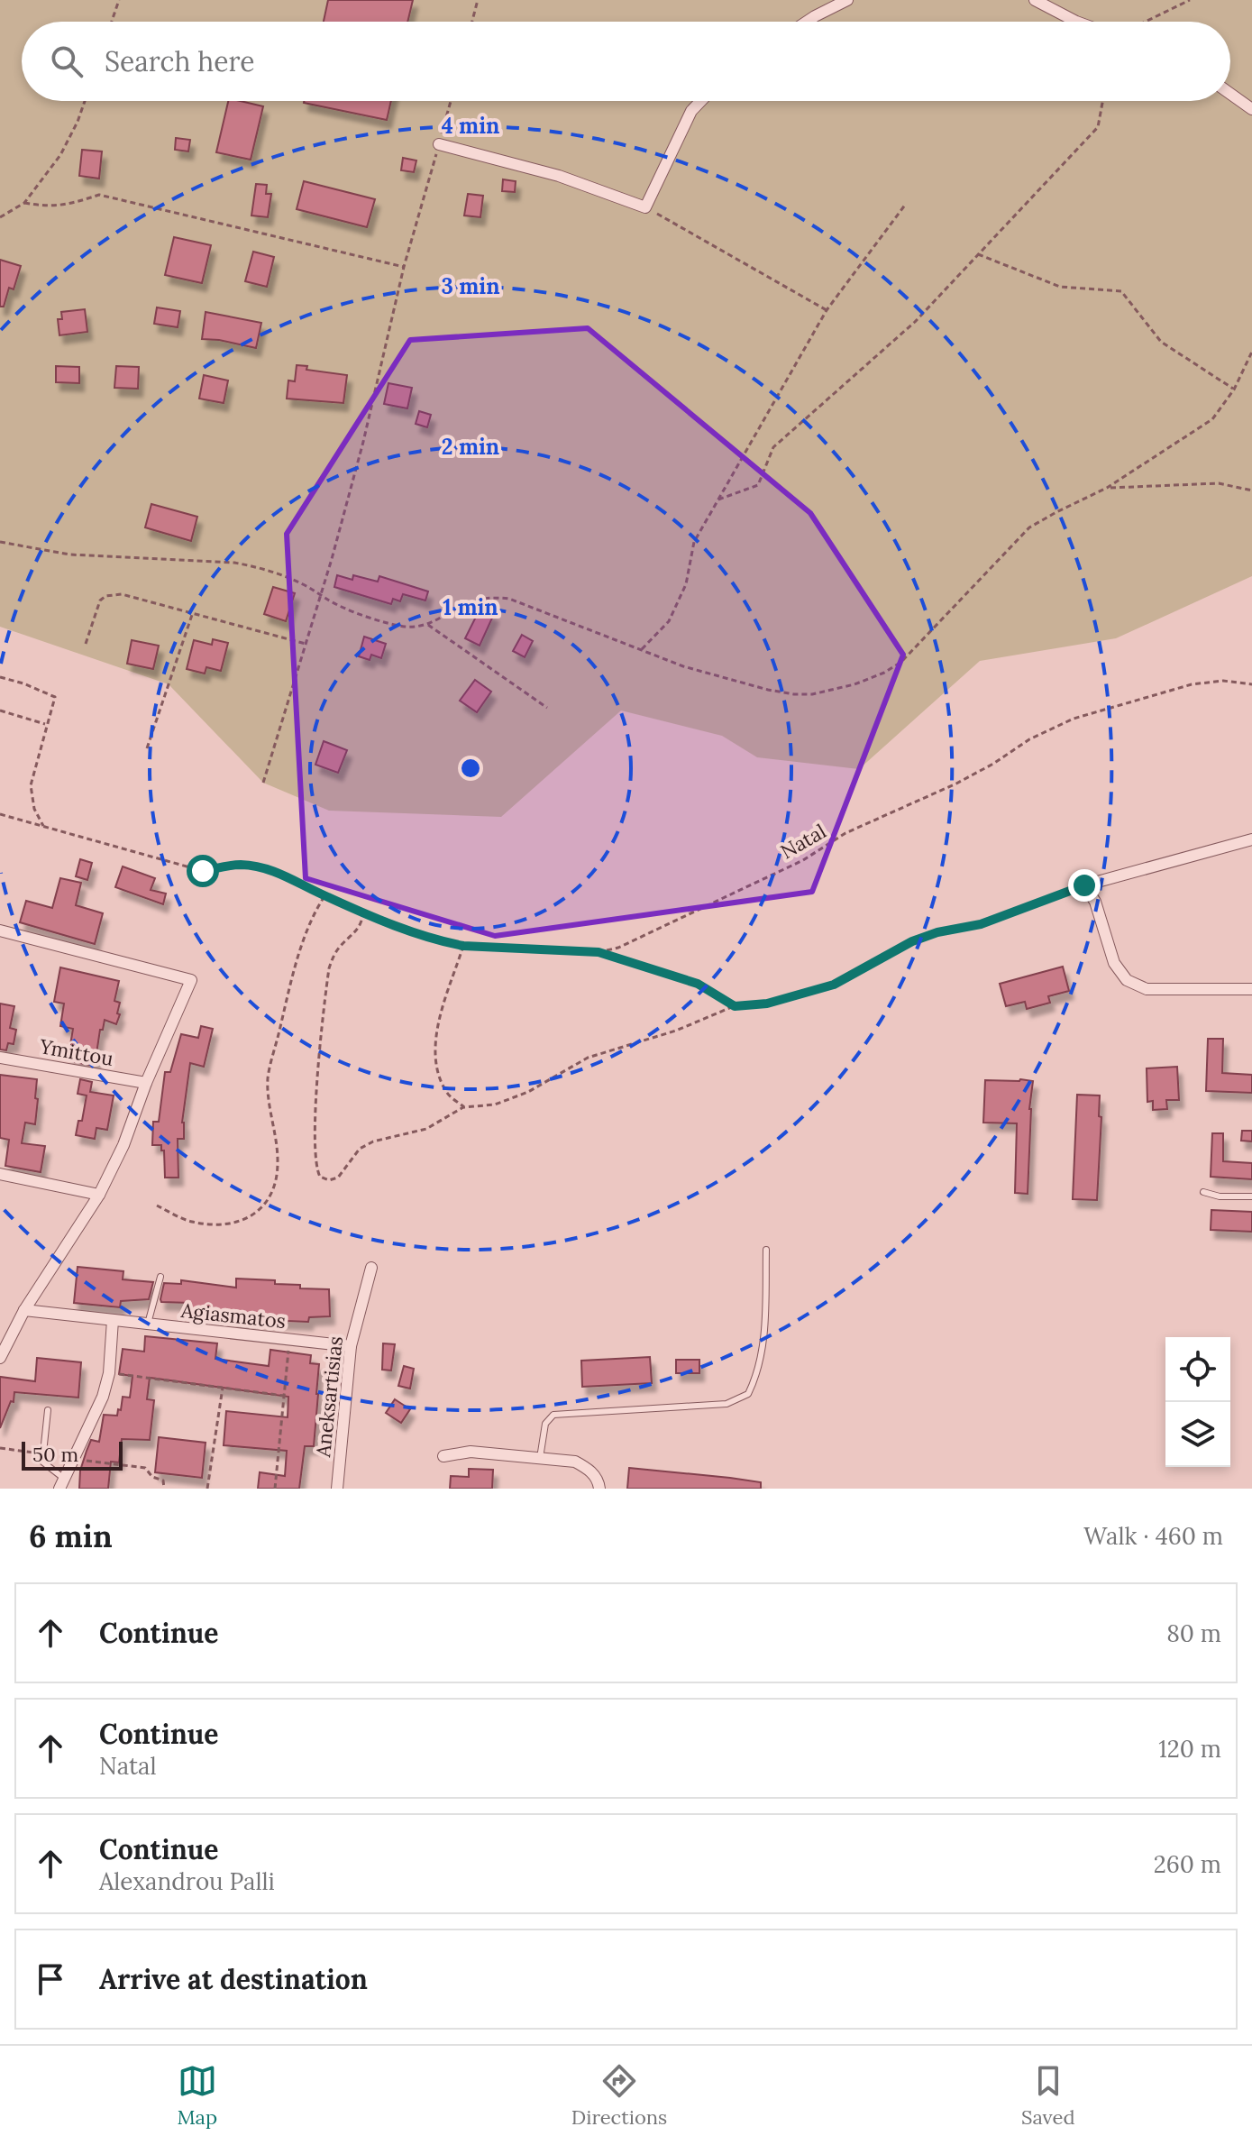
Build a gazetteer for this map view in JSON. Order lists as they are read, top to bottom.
{
  "streets": {
    "street": ["Ymittou", "Agiasmatos", "Aneksartisias"],
    "path": ["Natal"]
  },
  "crossings": [
    ["Agiasmatos", "Aneksartisias"]
  ],
  "scale_bar": "50 m",
  "page": {
    "search": "Search here",
    "scale": "50 m",
    "heading": ["6 min", "Walk · 460 m"],
    "list": [
      ["Continue", "80 m"],
      ["Continue", "Natal", "120 m"],
      ["Continue", "Alexandrou Palli", "260 m"],
      "Arrive at destination"
    ],
    "nav": ["Map", "Directions", "Saved"]
  },
  "rings": [
    "4 min",
    "3 min",
    "2 min",
    "1 min"
  ]
}
